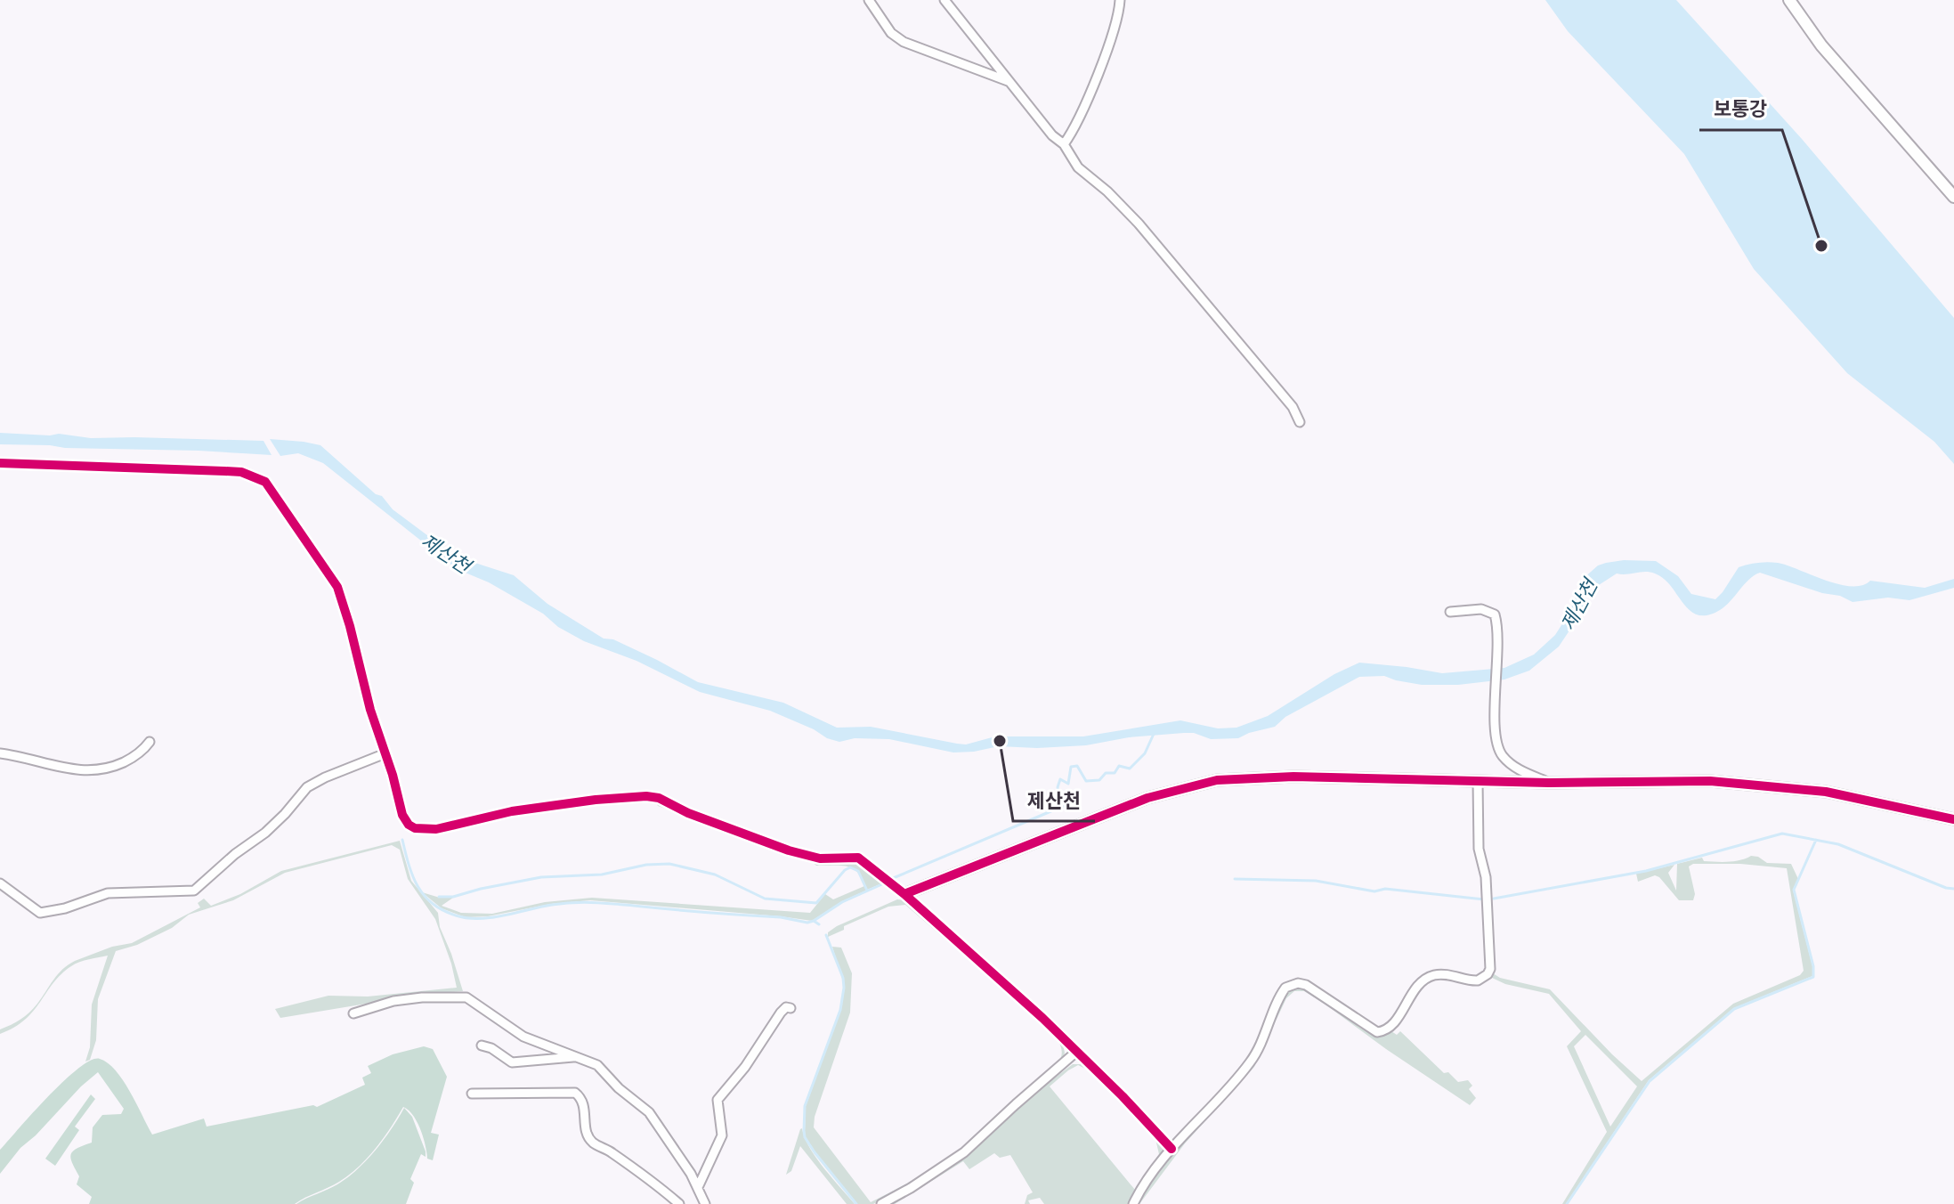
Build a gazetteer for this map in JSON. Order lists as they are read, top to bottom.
{
  "water": ["제산천"],
  "places": ["보통강", "제산천"]
}
